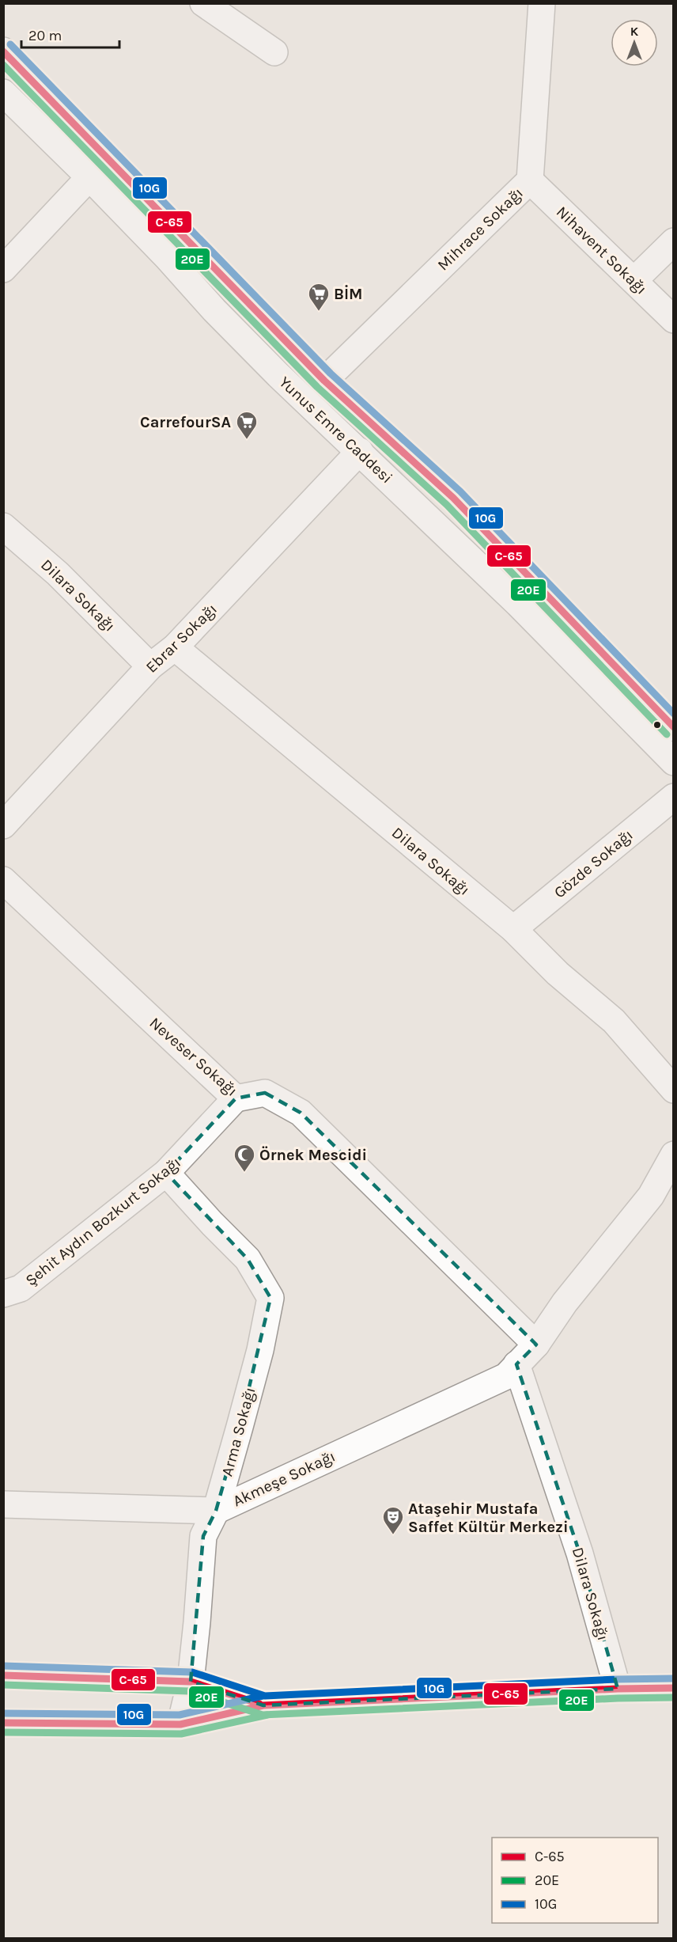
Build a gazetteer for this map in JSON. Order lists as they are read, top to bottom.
{
  "streets": {
    "street": [
      "Mihrace Sokağı",
      "Nihavent Sokağı",
      "Yunus Emre Caddesi",
      "Dilara Sokağı",
      "Ebrar Sokağı",
      "Gözde Sokağı",
      "Neveser Sokağı",
      "Şehit Aydın Bozkurt Sokağı",
      "Arma Sokağı",
      "Akmeşe Sokağı"
    ]
  },
  "crossings": [
    ["Mihrace Sokağı", "Nihavent Sokağı"],
    ["Mihrace Sokağı", "Yunus Emre Caddesi"],
    ["Yunus Emre Caddesi", "Ebrar Sokağı"],
    ["Dilara Sokağı", "Ebrar Sokağı"],
    ["Dilara Sokağı", "Gözde Sokağı"],
    ["Dilara Sokağı", "Akmeşe Sokağı"],
    ["Neveser Sokağı", "Şehit Aydın Bozkurt Sokağı"],
    ["Neveser Sokağı", "Akmeşe Sokağı"],
    ["Şehit Aydın Bozkurt Sokağı", "Arma Sokağı"],
    ["Arma Sokağı", "Akmeşe Sokağı"]
  ],
  "places": {
    "supermarket": ["BİM", "CarrefourSA"],
    "mosque": ["Örnek Mescidi"],
    "theatre": ["Ataşehir Mustafa Saffet Kültür Merkezi"]
  },
  "lines": ["transit line 10G", "transit line C-65", "transit line 20E"],
  "legend": ["C-65", "20E", "10G"],
  "scale_bar": "20 m",
  "north": "top"
}
